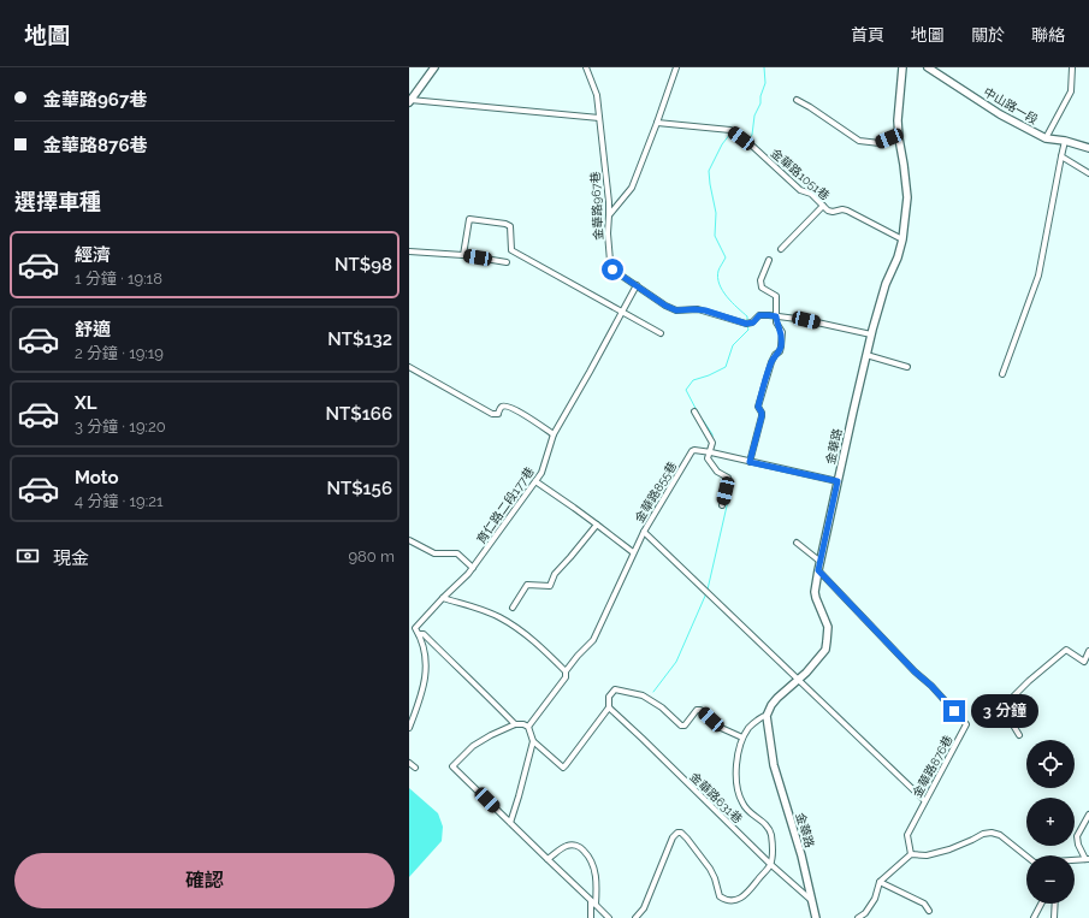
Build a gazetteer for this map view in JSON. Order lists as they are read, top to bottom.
{
  "streets": {
    "street": [
      "中山路一段",
      "金華路1051巷",
      "金華路967巷",
      "金華路",
      "金華路855巷",
      "育仁路二段177巷",
      "金華路876巷",
      "金華路631巷"
    ]
  },
  "crossings": [
    ["金華路1051巷", "金華路"],
    ["金華路967巷", "金華路"],
    ["金華路967巷", "育仁路二段177巷"],
    ["金華路", "金華路855巷"],
    ["金華路", "金華路876巷"],
    ["金華路", "金華路631巷"]
  ],
  "page": {
    "header": "地圖",
    "nav": [
      "首頁",
      "地圖",
      "關於",
      "聯絡"
    ],
    "banner": ["金華路967巷", "金華路876巷"],
    "heading": "選擇車種",
    "list": [
      {
        "name": "經濟",
        "note": "1 分鐘 · 19:18",
        "value": "NT$98"
      },
      {
        "name": "舒適",
        "note": "2 分鐘 · 19:19",
        "value": "NT$132"
      },
      {
        "name": "XL",
        "note": "3 分鐘 · 19:20",
        "value": "NT$166"
      },
      {
        "name": "Moto",
        "note": "4 分鐘 · 19:21",
        "value": "NT$156"
      }
    ],
    "pay": ["現金", "980 m"],
    "bubble": "3 分鐘",
    "map_buttons": ["+", "−"],
    "buttons": "確認"
  }
}
